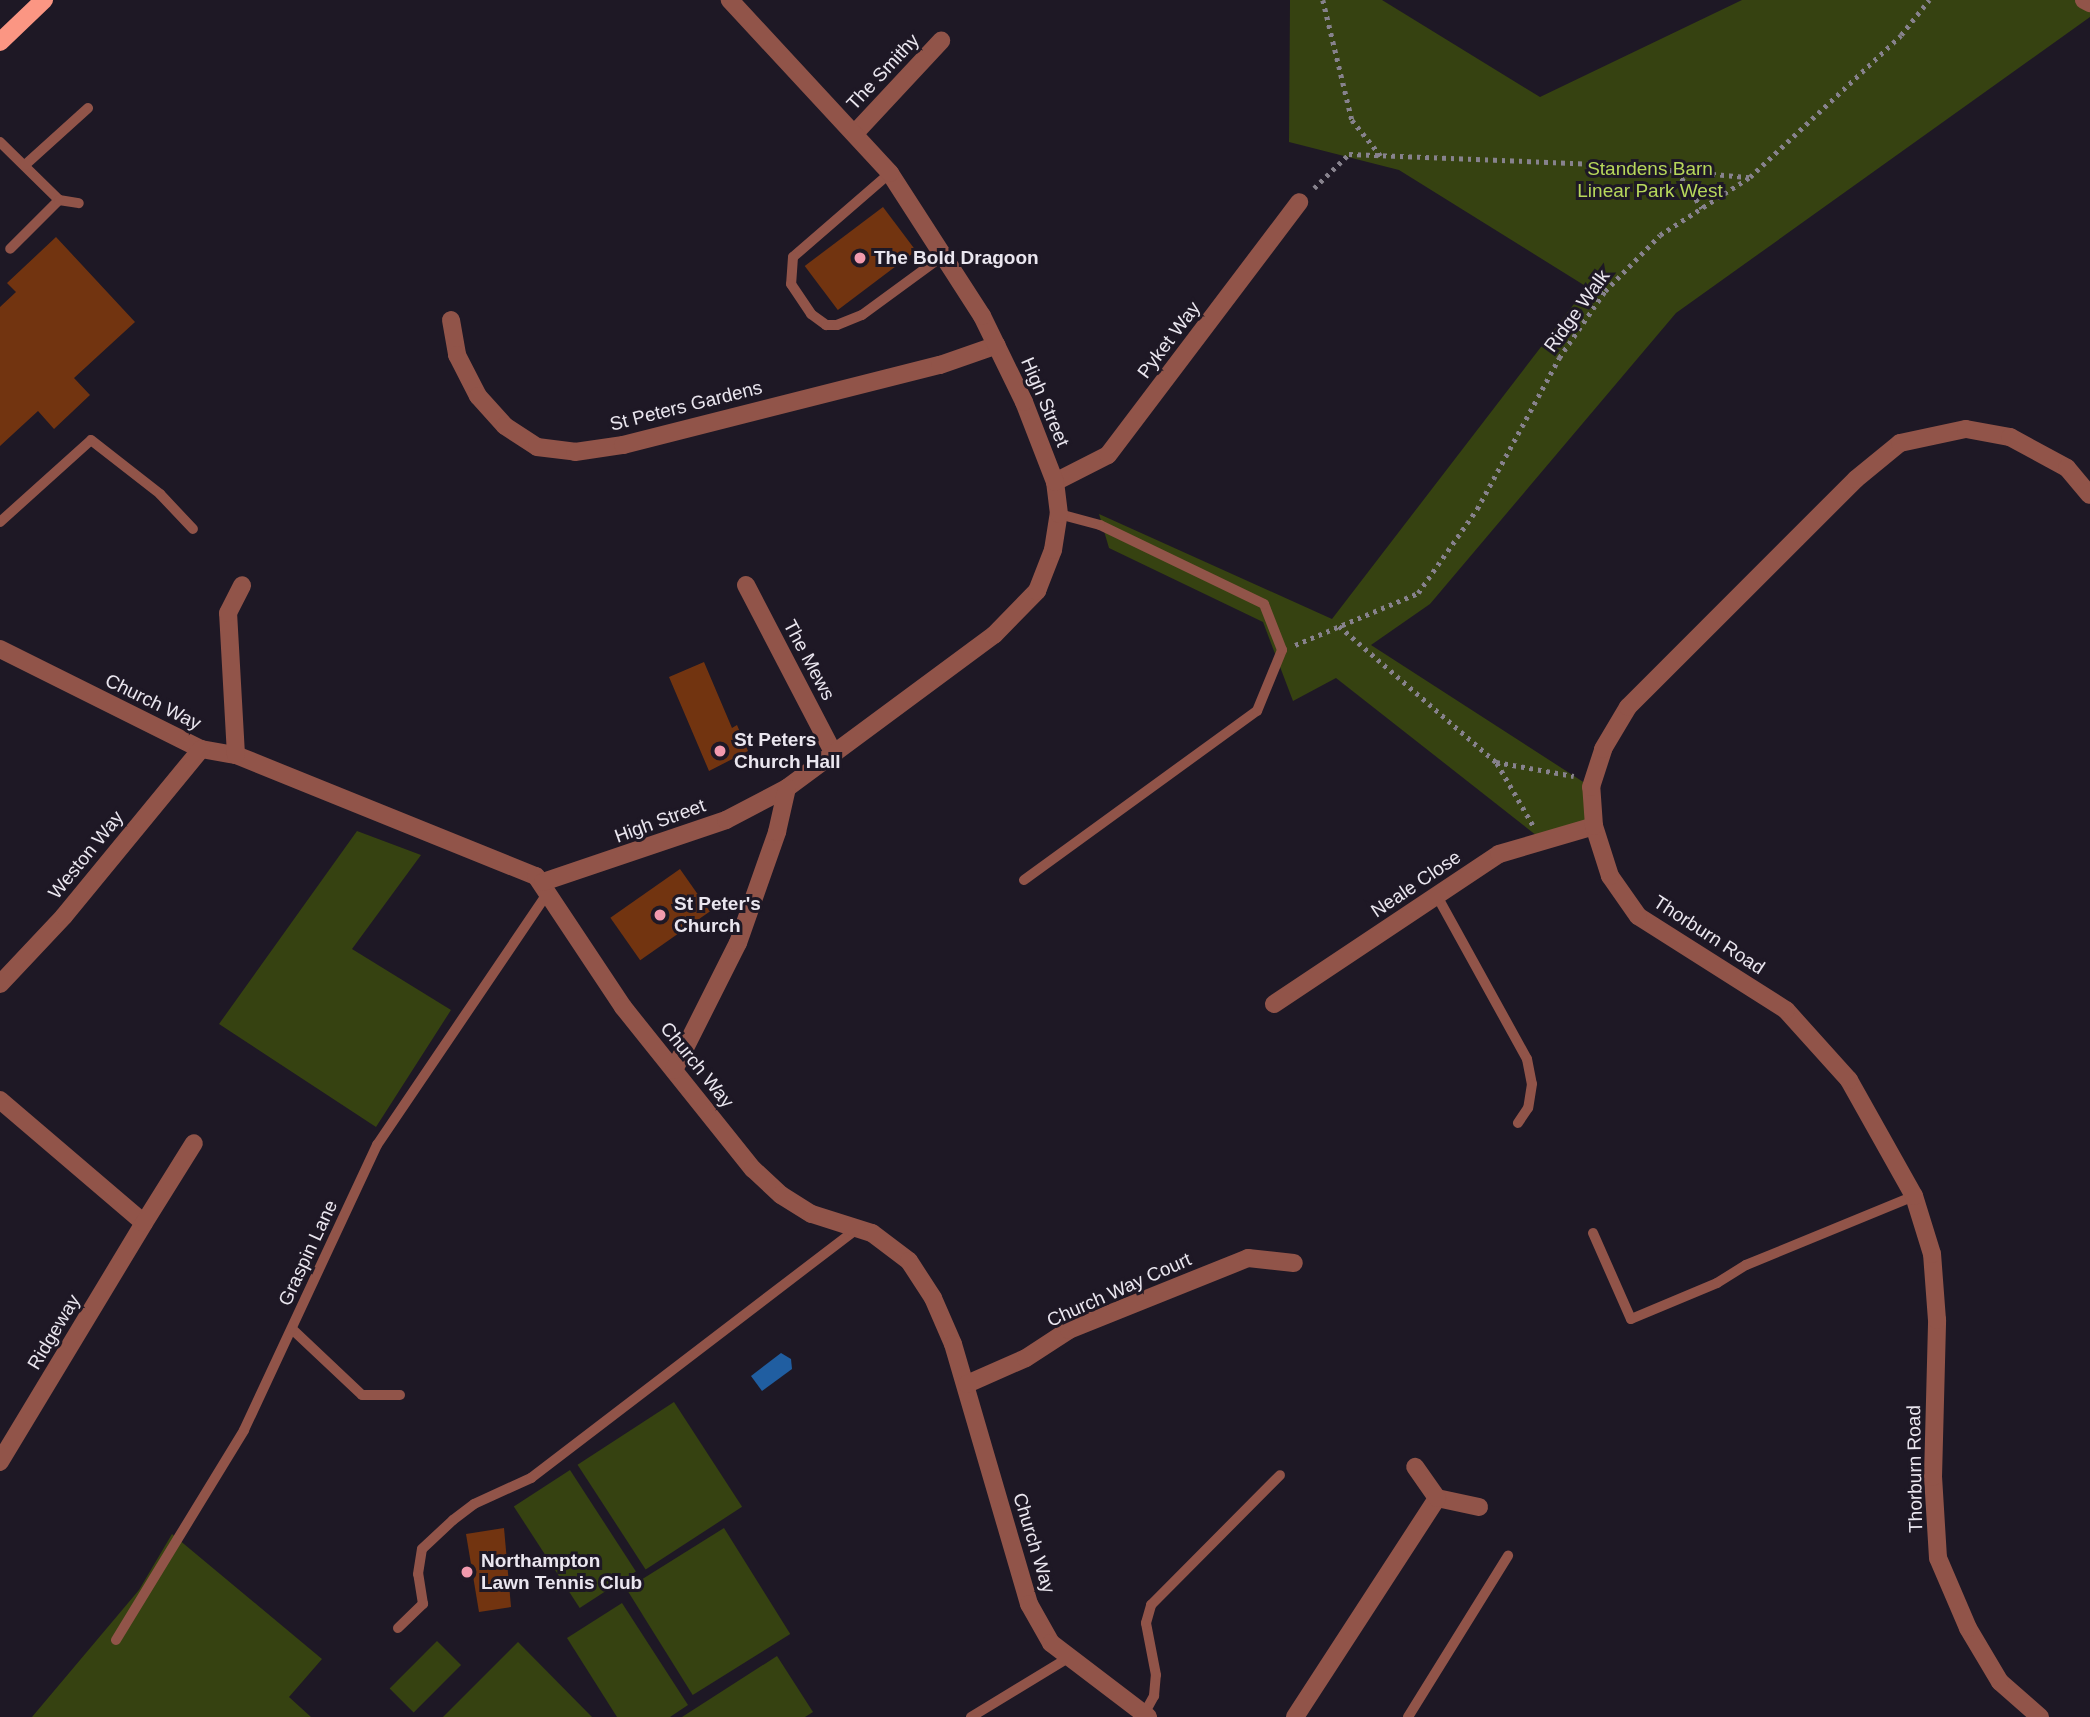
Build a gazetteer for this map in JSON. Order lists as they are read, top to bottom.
{
  "streets": {
    "street": [
      "The Smithy",
      "Pyket Way",
      "High Street",
      "St Peters Gardens",
      "The Mews",
      "Church Way",
      "Weston Way",
      "Neale Close",
      "Thorburn Road",
      "Church Way Court",
      "Ridgeway"
    ],
    "lane": ["Graspin Lane"],
    "path": ["Ridge Walk"]
  },
  "crossings": [
    ["The Smithy", "High Street"],
    ["Pyket Way", "High Street"],
    ["High Street", "St Peters Gardens"],
    ["High Street", "The Mews"],
    ["High Street", "Church Way"],
    ["High Street", "Graspin Lane"],
    ["Church Way", "Weston Way"],
    ["Church Way", "Graspin Lane"],
    ["Church Way", "Church Way Court"],
    ["Neale Close", "Thorburn Road"]
  ],
  "parks": ["Standens Barn Linear Park West"],
  "places": [
    "The Bold Dragoon",
    "St Peters Church Hall",
    "St Peter's Church",
    "Northampton Lawn Tennis Club"
  ]
}
